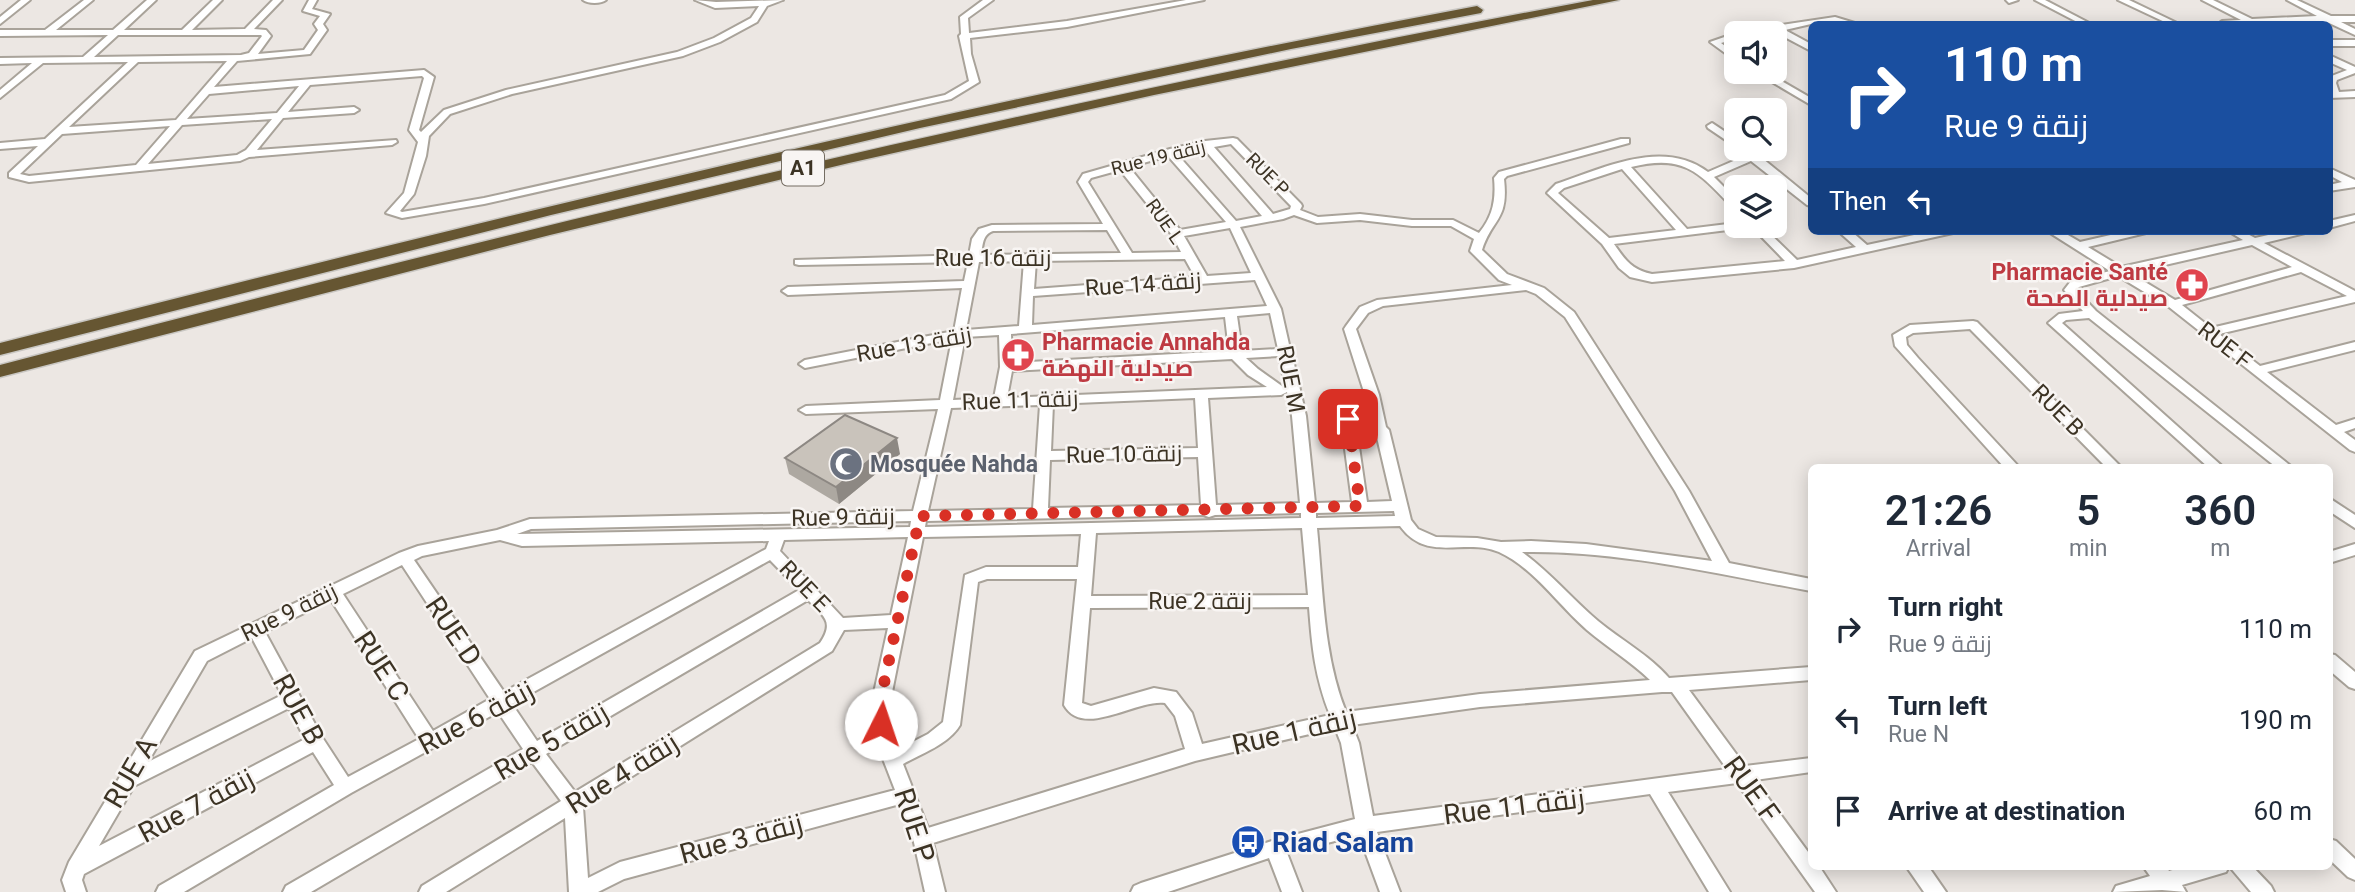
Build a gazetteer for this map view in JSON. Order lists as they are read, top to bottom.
{
  "streets": {
    "highway": ["A1"],
    "street": [
      "Rue 19 زنقة",
      "RUE P",
      "RUE L",
      "Rue 16 زنقة",
      "Rue 14 زنقة",
      "Rue 13 زنقة",
      "RUE F",
      "RUE M",
      "Rue 11 زنقة",
      "RUE B",
      "Rue 10 زنقة",
      "Rue 9 زنقة",
      "RUE E",
      "Rue 2 زنقة",
      "RUE D",
      "RUE C",
      "Rue 6 زنقة",
      "Rue 1 زنقة",
      "Rue 5 زنقة",
      "RUE A",
      "Rue 4 زنقة",
      "Rue 7 زنقة",
      "Rue 3 زنقة"
    ]
  },
  "crossings": [
    ["Rue 19 زنقة", "RUE P"],
    ["Rue 19 زنقة", "RUE L"],
    ["Rue 19 زنقة", "RUE M"],
    ["RUE P", "Rue 16 زنقة"],
    ["RUE P", "Rue 13 زنقة"],
    ["RUE P", "Rue 11 زنقة"],
    ["RUE P", "Rue 9 زنقة"],
    ["RUE P", "Rue 1 زنقة"],
    ["RUE P", "Rue 3 زنقة"],
    ["RUE L", "Rue 16 زنقة"],
    ["RUE L", "Rue 14 زنقة"],
    ["Rue 14 زنقة", "RUE M"],
    ["Rue 13 زنقة", "RUE M"],
    ["RUE F", "Rue 11 زنقة"],
    ["RUE F", "Rue 1 زنقة"],
    ["RUE M", "Rue 11 زنقة"],
    ["RUE M", "Rue 9 زنقة"],
    ["RUE M", "Rue 2 زنقة"],
    ["RUE M", "Rue 1 زنقة"],
    ["RUE B", "Rue 9 زنقة"],
    ["RUE B", "Rue 6 زنقة"],
    ["RUE B", "Rue 7 زنقة"],
    ["Rue 9 زنقة", "RUE E"],
    ["Rue 9 زنقة", "RUE D"],
    ["Rue 9 زنقة", "RUE C"],
    ["Rue 9 زنقة", "Rue 6 زنقة"],
    ["Rue 9 زنقة", "RUE A"],
    ["RUE E", "Rue 6 زنقة"],
    ["RUE E", "Rue 5 زنقة"],
    ["RUE E", "Rue 4 زنقة"],
    ["RUE D", "Rue 6 زنقة"],
    ["RUE D", "Rue 5 زنقة"],
    ["RUE D", "Rue 4 زنقة"],
    ["RUE C", "Rue 6 زنقة"],
    ["RUE A", "Rue 7 زنقة"]
  ],
  "places": {
    "pharmacy": ["Pharmacie Santé صيدلية الصحة", "Pharmacie Annahda صيدلية النهضة"],
    "mosque": ["Mosquée Nahda"],
    "bus stop": ["Riad Salam"]
  },
  "page": {
    "turn": ["110 m", "Rue 9 زنقة"],
    "then": "Then",
    "eta": [
      "21:26",
      "Arrival",
      "5",
      "min",
      "360",
      "m"
    ],
    "list": [
      {
        "name": "Turn right",
        "note": "Rue 9 زنقة",
        "value": "110 m"
      },
      {
        "name": "Turn left",
        "note": "Rue N",
        "value": "190 m"
      },
      {
        "name": "Arrive at destination",
        "value": "60 m"
      }
    ]
  }
}
